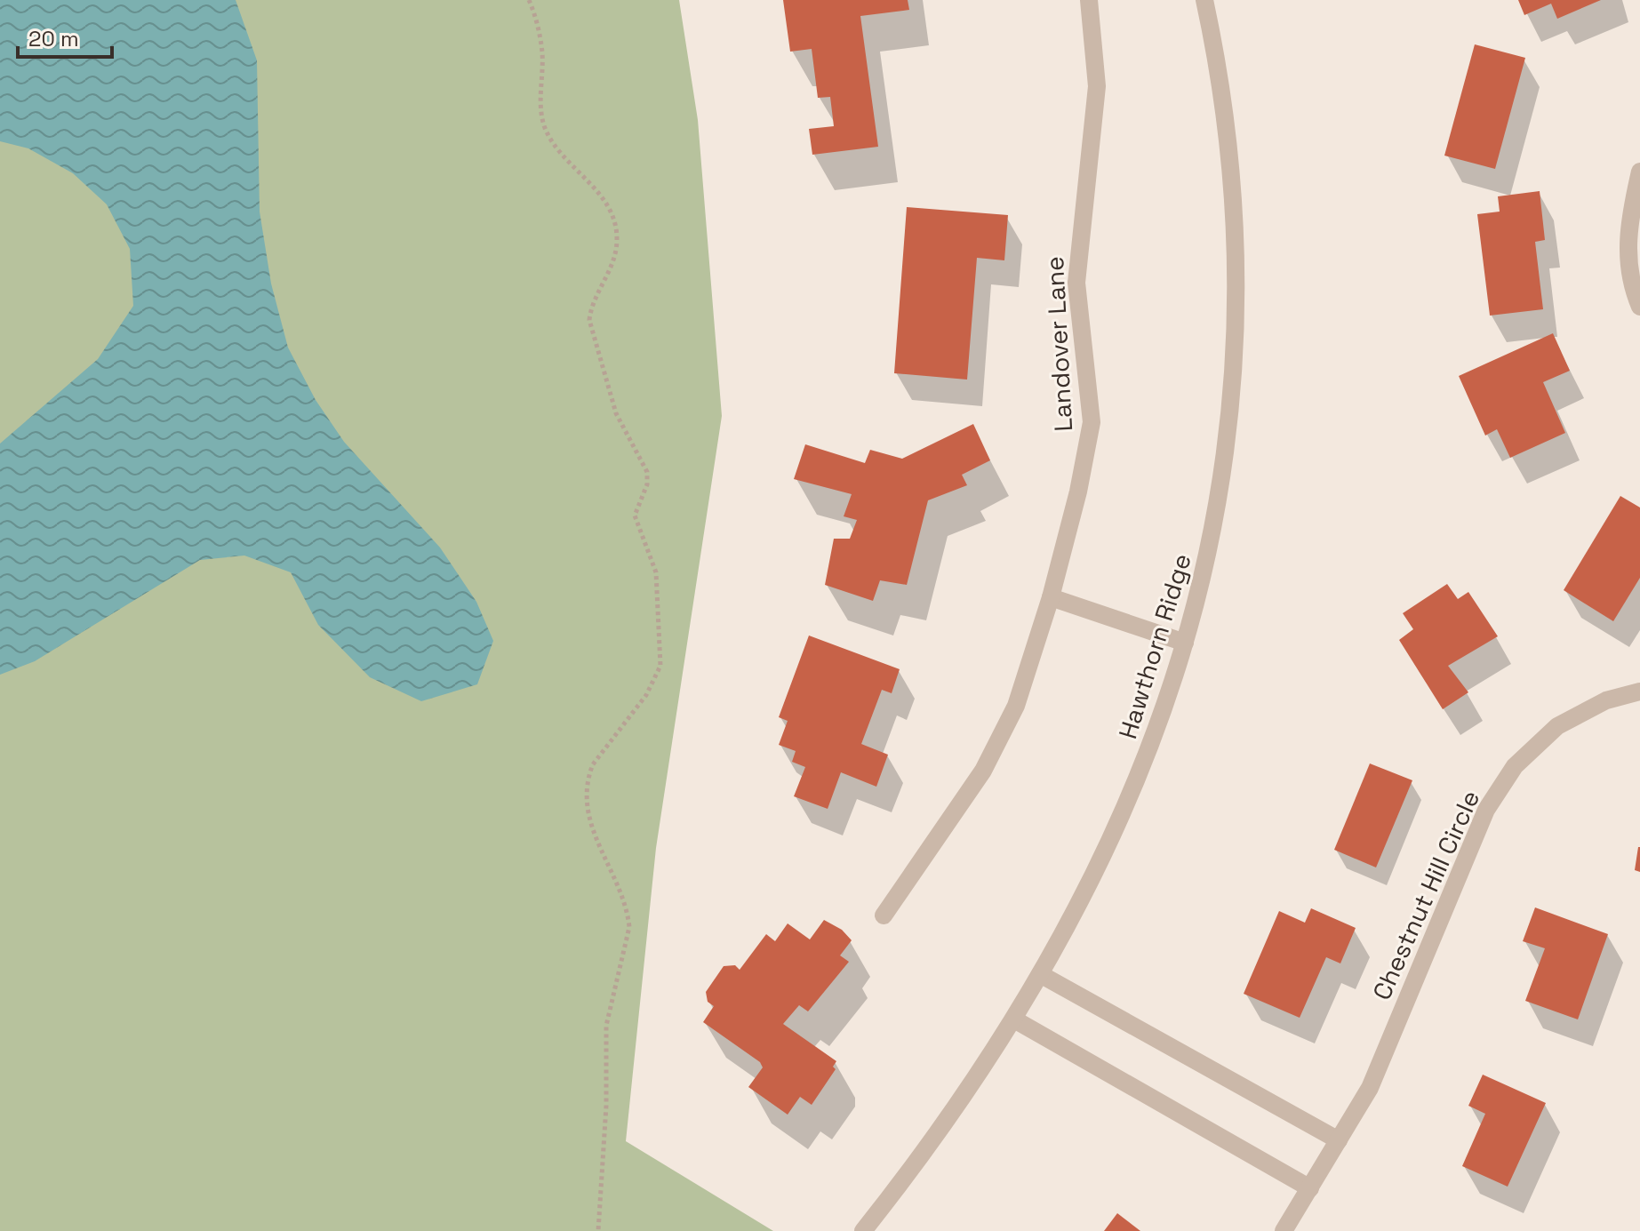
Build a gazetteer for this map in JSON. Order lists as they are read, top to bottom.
{
  "streets": {
    "street": ["Landover Lane", "Hawthorn Ridge", "Chestnut Hill Circle"]
  },
  "scale_bar": "20 m"
}
